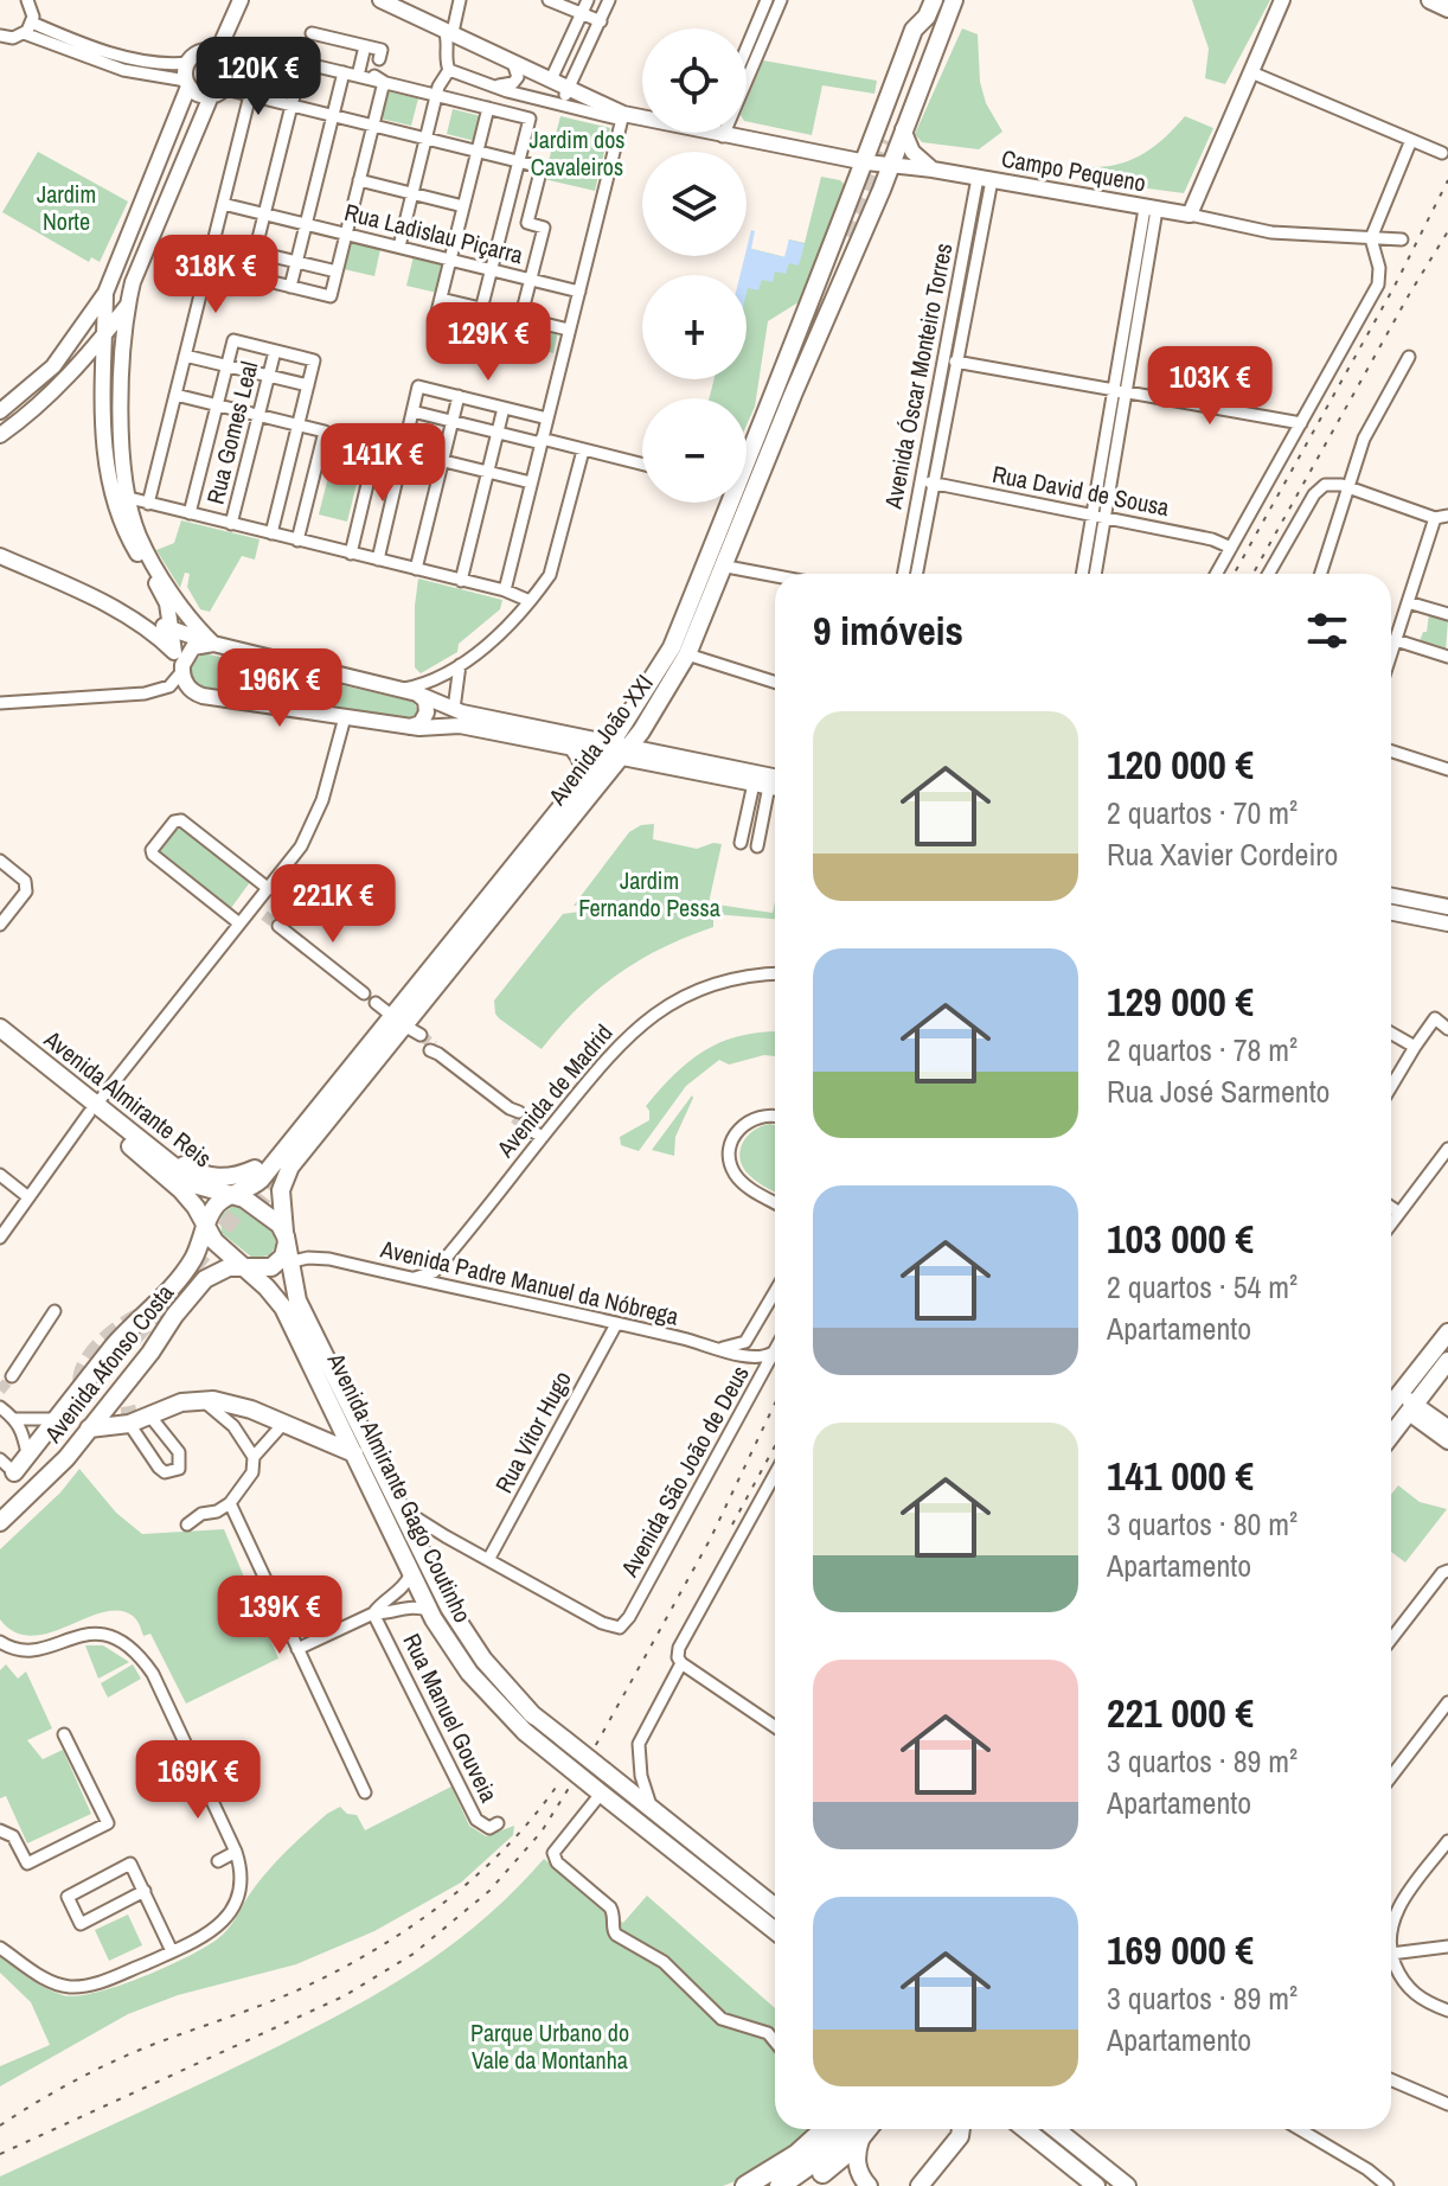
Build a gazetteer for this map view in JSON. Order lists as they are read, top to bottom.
{
  "streets": {
    "main road": [
      "Avenida João XXI",
      "Avenida Almirante Reis",
      "Avenida Afonso Costa",
      "Avenida Almirante Gago Coutinho"
    ],
    "street": [
      "Campo Pequeno",
      "Rua Ladislau Piçarra",
      "Avenida Óscar Monteiro Torres",
      "Rua Gomes Leal",
      "Rua David de Sousa",
      "Avenida de Madrid",
      "Avenida Padre Manuel da Nóbrega",
      "Rua Vitor Hugo",
      "Avenida São João de Deus",
      "Rua Manuel Gouveia"
    ]
  },
  "crossings": [
    ["Campo Pequeno", "Avenida Óscar Monteiro Torres"],
    ["Campo Pequeno", "Avenida João XXI"],
    ["Avenida Óscar Monteiro Torres", "Rua David de Sousa"],
    ["Avenida João XXI", "Avenida Almirante Reis"],
    ["Avenida João XXI", "Avenida Padre Manuel da Nóbrega"],
    ["Avenida João XXI", "Avenida Afonso Costa"],
    ["Avenida João XXI", "Avenida Almirante Gago Coutinho"],
    ["Avenida de Madrid", "Avenida Padre Manuel da Nóbrega"],
    ["Avenida Almirante Reis", "Avenida Padre Manuel da Nóbrega"],
    ["Avenida Almirante Reis", "Avenida Afonso Costa"],
    ["Avenida Almirante Reis", "Avenida Almirante Gago Coutinho"],
    ["Avenida Padre Manuel da Nóbrega", "Avenida Afonso Costa"],
    ["Avenida Padre Manuel da Nóbrega", "Rua Vitor Hugo"],
    ["Avenida Padre Manuel da Nóbrega", "Avenida São João de Deus"],
    ["Avenida Padre Manuel da Nóbrega", "Avenida Almirante Gago Coutinho"],
    ["Avenida Afonso Costa", "Avenida Almirante Gago Coutinho"],
    ["Rua Vitor Hugo", "Avenida São João de Deus"]
  ],
  "parks": [
    "Jardim dos Cavaleiros",
    "Jardim Norte",
    "Jardim Fernando Pessa",
    "Parque Urbano do Vale da Montanha"
  ],
  "page": {
    "map_buttons": ["+", "−"],
    "price": [
      "120K €",
      "318K €",
      "129K €",
      "103K €",
      "141K €",
      "196K €",
      "221K €",
      "139K €",
      "169K €"
    ],
    "heading": "9 imóveis",
    "list": [
      {
        "name": "120 000 €",
        "note": "2 quartos · 70 m² · Rua Xavier Cordeiro"
      },
      {
        "name": "129 000 €",
        "note": "2 quartos · 78 m² · Rua José Sarmento"
      },
      {
        "name": "103 000 €",
        "note": "2 quartos · 54 m² · Apartamento"
      },
      {
        "name": "141 000 €",
        "note": "3 quartos · 80 m² · Apartamento"
      },
      {
        "name": "221 000 €",
        "note": "3 quartos · 89 m² · Apartamento"
      },
      {
        "name": "169 000 €",
        "note": "3 quartos · 89 m² · Apartamento"
      }
    ]
  }
}
